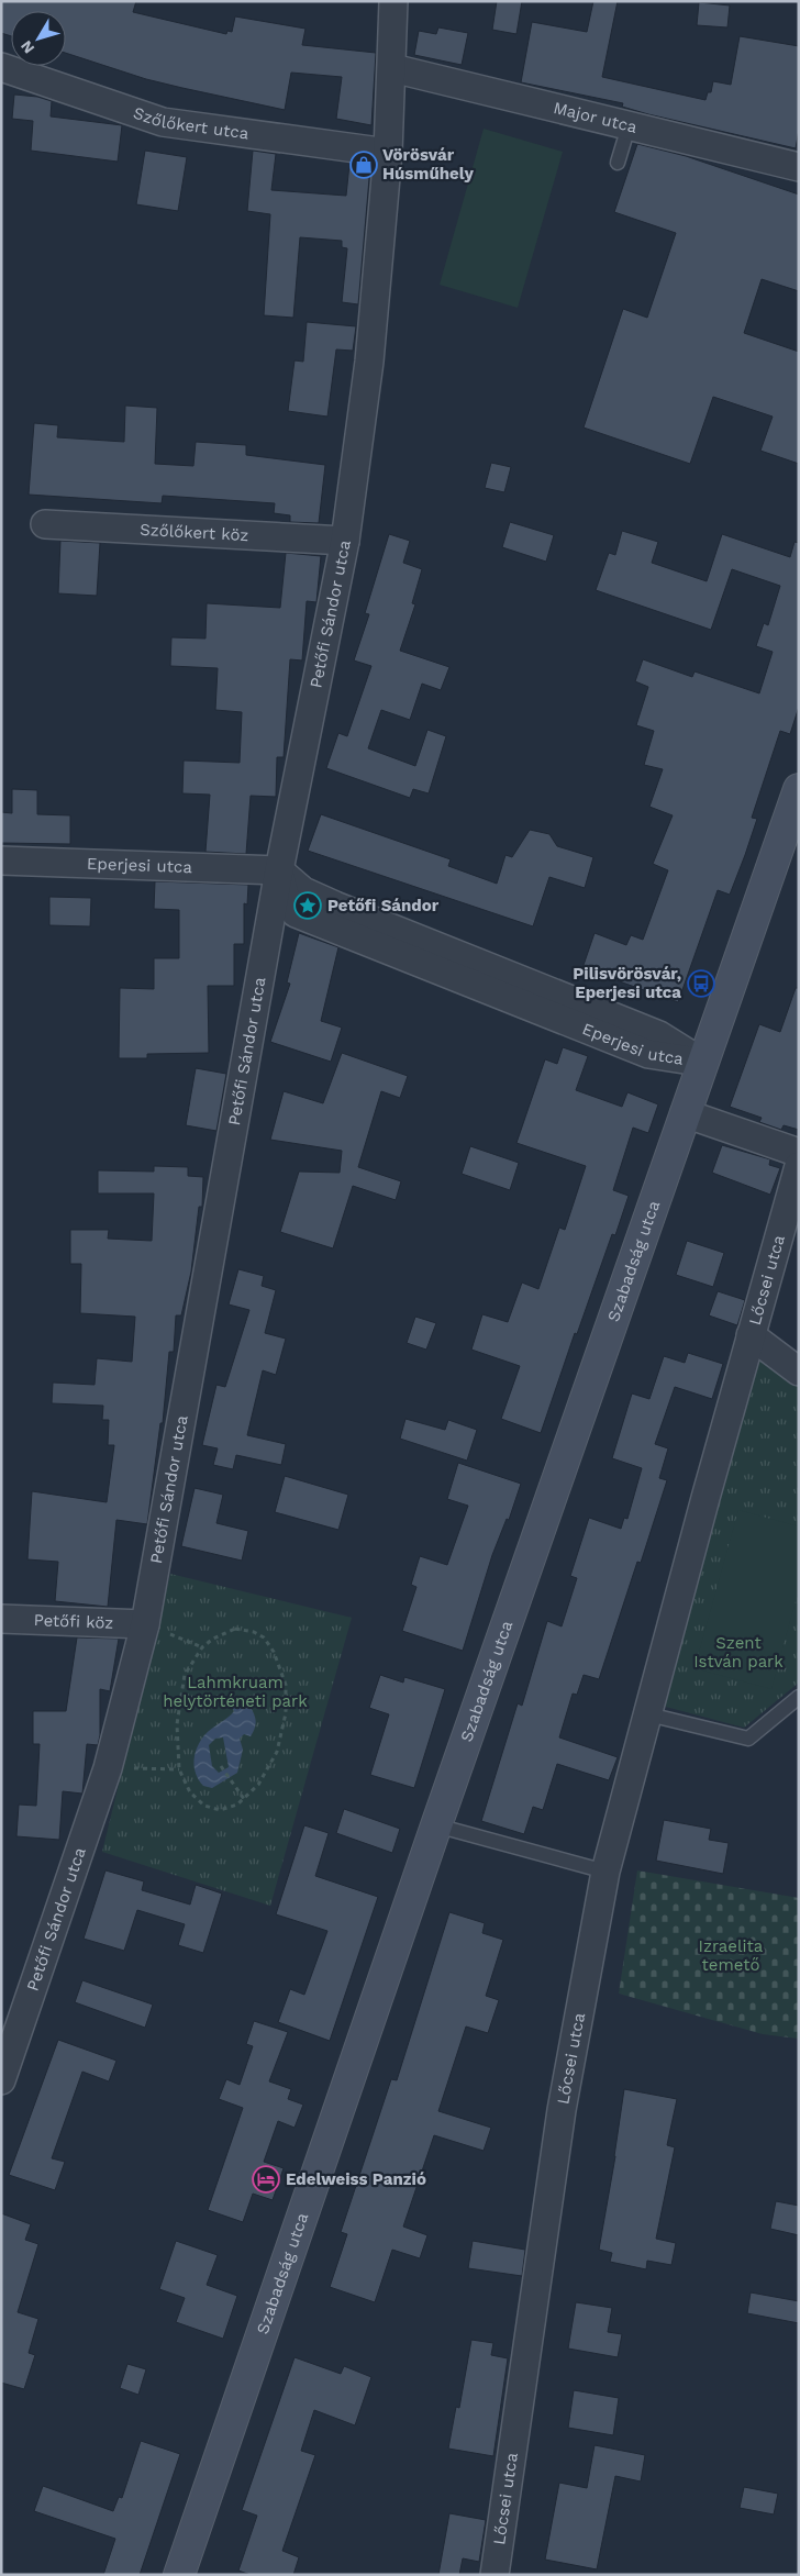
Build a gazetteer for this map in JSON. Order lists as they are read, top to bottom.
{
  "streets": {
    "street": [
      "Major utca",
      "Szőlőkert utca",
      "Szőlőkert köz",
      "Petőfi Sándor utca",
      "Eperjesi utca",
      "Szabadság utca",
      "Lőcsei utca",
      "Petőfi köz"
    ]
  },
  "crossings": [
    ["Major utca", "Petőfi Sándor utca"],
    ["Szőlőkert utca", "Petőfi Sándor utca"],
    ["Szőlőkert köz", "Petőfi Sándor utca"],
    ["Petőfi Sándor utca", "Eperjesi utca"],
    ["Petőfi Sándor utca", "Petőfi köz"],
    ["Eperjesi utca", "Szabadság utca"]
  ],
  "parks": ["Szent István park", "Lahmkruam helytörténeti park", "Izraelita temető"],
  "places": {
    "shop": ["Vörösvár Húsműhely"],
    "place": ["Petőfi Sándor"],
    "bus stop": ["Pilisvörösvár, Eperjesi utca"],
    "hotel": ["Edelweiss Panzió"]
  },
  "north": "bottom left"
}
